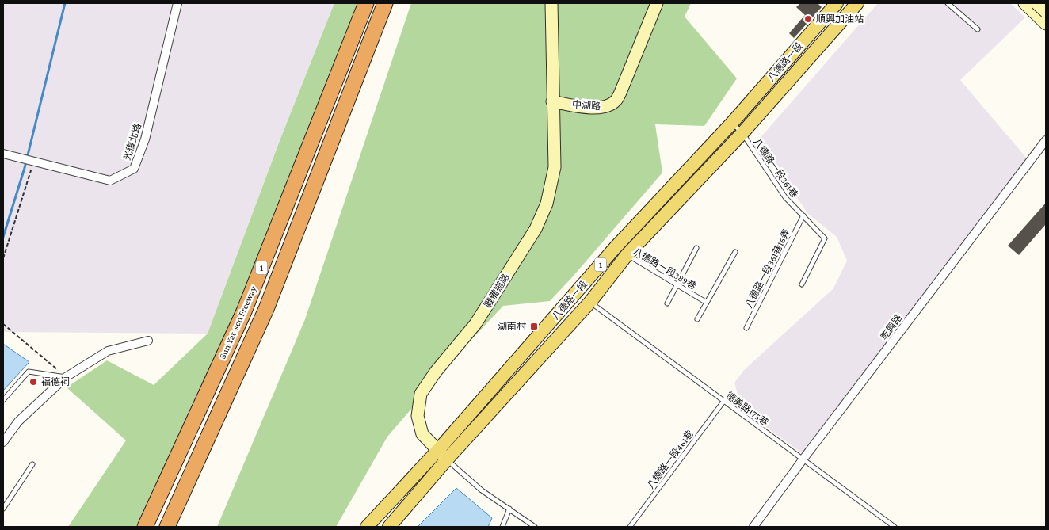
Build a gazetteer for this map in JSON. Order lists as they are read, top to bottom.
{
  "streets": {
    "highway": ["1", "Sun Yat-sen Freeway"],
    "main road": ["八德路一段"],
    "street": [
      "中湖路",
      "光復北路",
      "戰備道路",
      "乾興路"
    ],
    "lane": [
      "八德路一段361巷",
      "八德路一段389巷",
      "八德路一段361巷16弄",
      "德美路175巷",
      "八德路一段461巷"
    ]
  },
  "crossings": [
    ["八德路一段", "八德路一段361巷"],
    ["八德路一段", "八德路一段389巷"],
    ["八德路一段", "戰備道路"],
    ["八德路一段", "德美路175巷"],
    ["中湖路", "戰備道路"],
    ["八德路一段361巷", "八德路一段361巷16弄"],
    ["乾興路", "德美路175巷"],
    ["德美路175巷", "八德路一段461巷"]
  ],
  "places": {
    "other": ["順興加油站", "福德祠"],
    "transit": ["湖南村"]
  }
}
